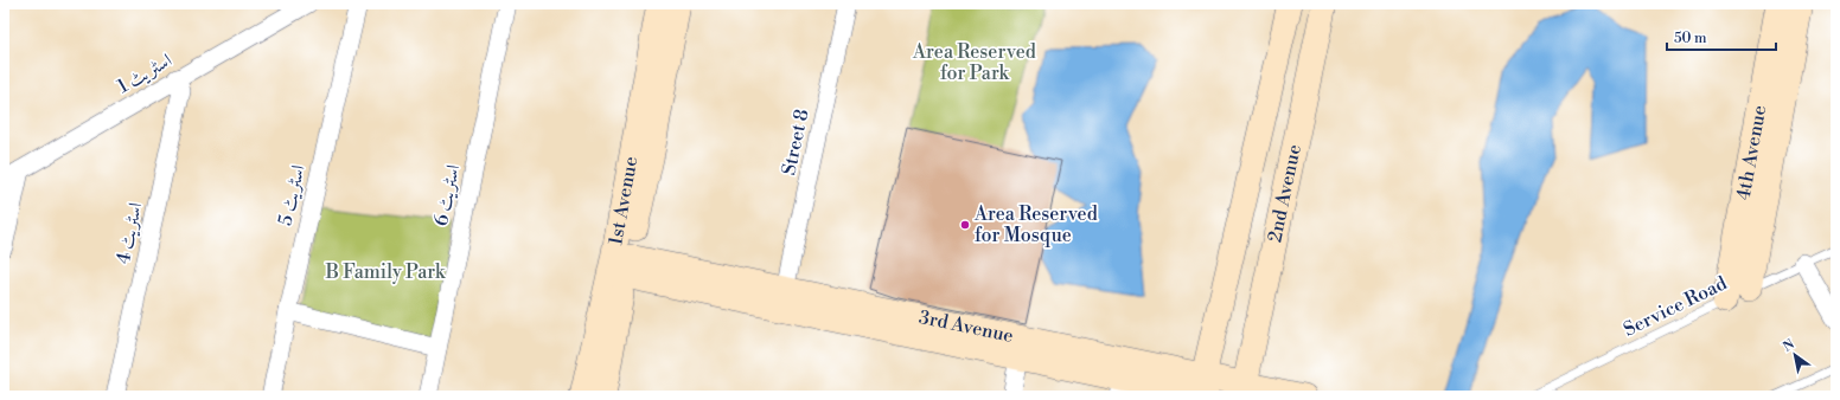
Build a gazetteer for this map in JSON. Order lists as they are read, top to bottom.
{
  "streets": {
    "main road": [
      "4th Avenue",
      "2nd Avenue",
      "1st Avenue",
      "3rd Avenue"
    ],
    "street": [
      "اسٹریٹ 1",
      "Street 8",
      "اسٹریٹ 5",
      "اسٹریٹ 6",
      "اسٹریٹ 4"
    ],
    "lane": ["Service Road"]
  },
  "crossings": [
    ["اسٹریٹ 1", "اسٹریٹ 4"],
    ["Street 8", "3rd Avenue"],
    ["4th Avenue", "Service Road"],
    ["2nd Avenue", "3rd Avenue"]
  ],
  "parks": ["Area Reserved for Park", "B Family Park"],
  "places": ["Area Reserved for Mosque"],
  "scale_bar": "50 m",
  "north": "top left"
}
